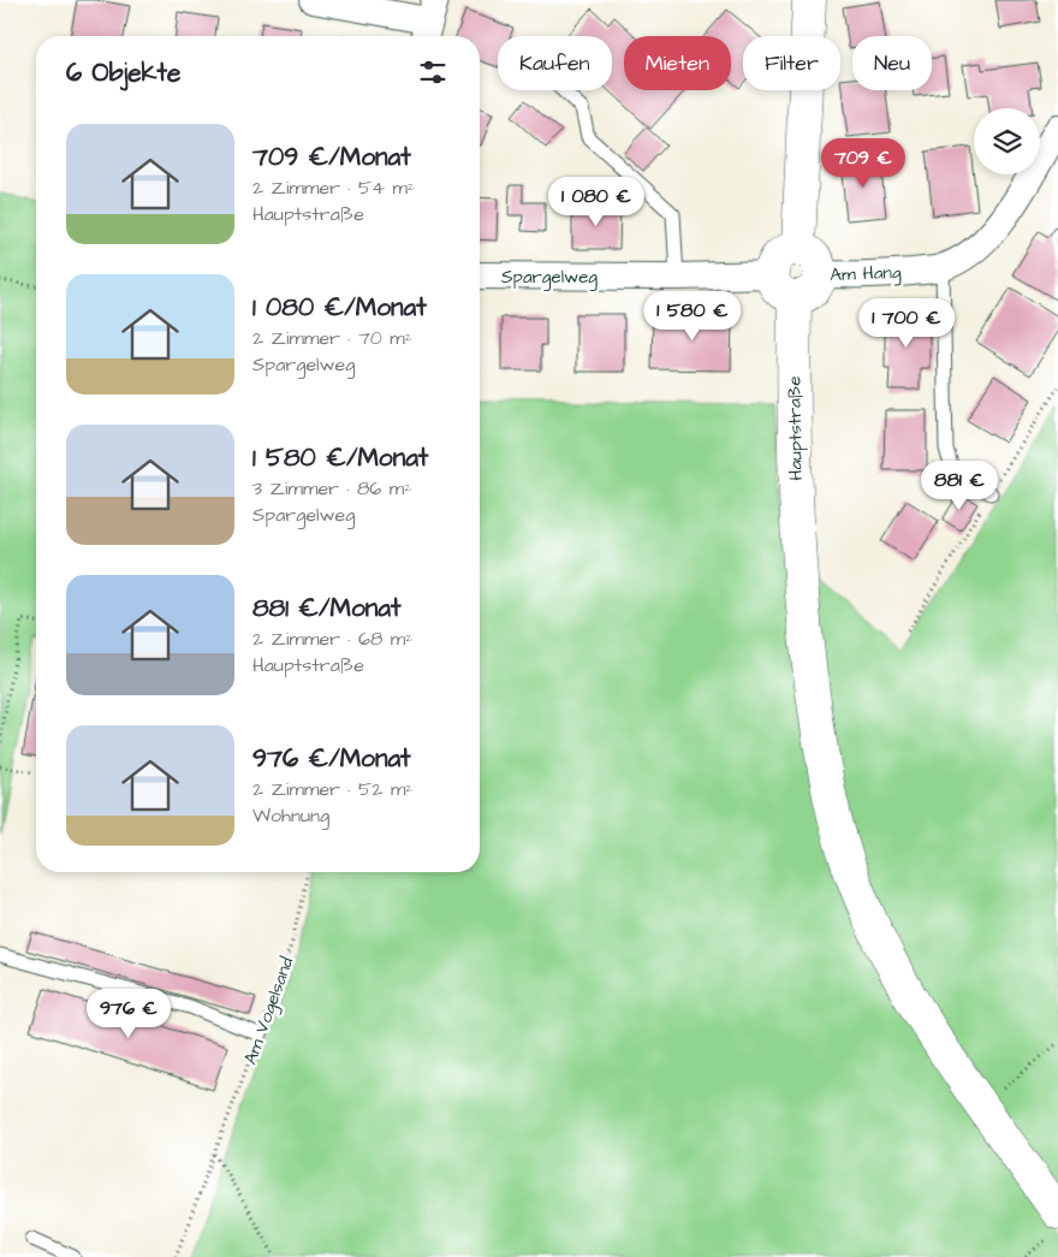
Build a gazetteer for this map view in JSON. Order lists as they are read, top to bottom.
{
  "streets": {
    "street": ["Am Hang", "Spargelweg", "Hauptstraße"],
    "path": ["Am Vogelsand"]
  },
  "crossings": [
    ["Am Hang", "Spargelweg"],
    ["Am Hang", "Hauptstraße"],
    ["Spargelweg", "Hauptstraße"]
  ],
  "page": {
    "chip": [
      "Kaufen",
      "Mieten",
      "Filter",
      "Neu"
    ],
    "heading": "6 Objekte",
    "list": [
      {
        "name": "709 €/Monat",
        "note": "2 Zimmer · 54 m² · Hauptstraße"
      },
      {
        "name": "1 080 €/Monat",
        "note": "2 Zimmer · 70 m² · Spargelweg"
      },
      {
        "name": "1 580 €/Monat",
        "note": "3 Zimmer · 86 m² · Spargelweg"
      },
      {
        "name": "881 €/Monat",
        "note": "2 Zimmer · 68 m² · Hauptstraße"
      },
      {
        "name": "976 €/Monat",
        "note": "2 Zimmer · 52 m² · Wohnung"
      }
    ],
    "price": [
      "709 €",
      "1 080 €",
      "1 580 €",
      "1 700 €",
      "881 €",
      "976 €"
    ]
  }
}
